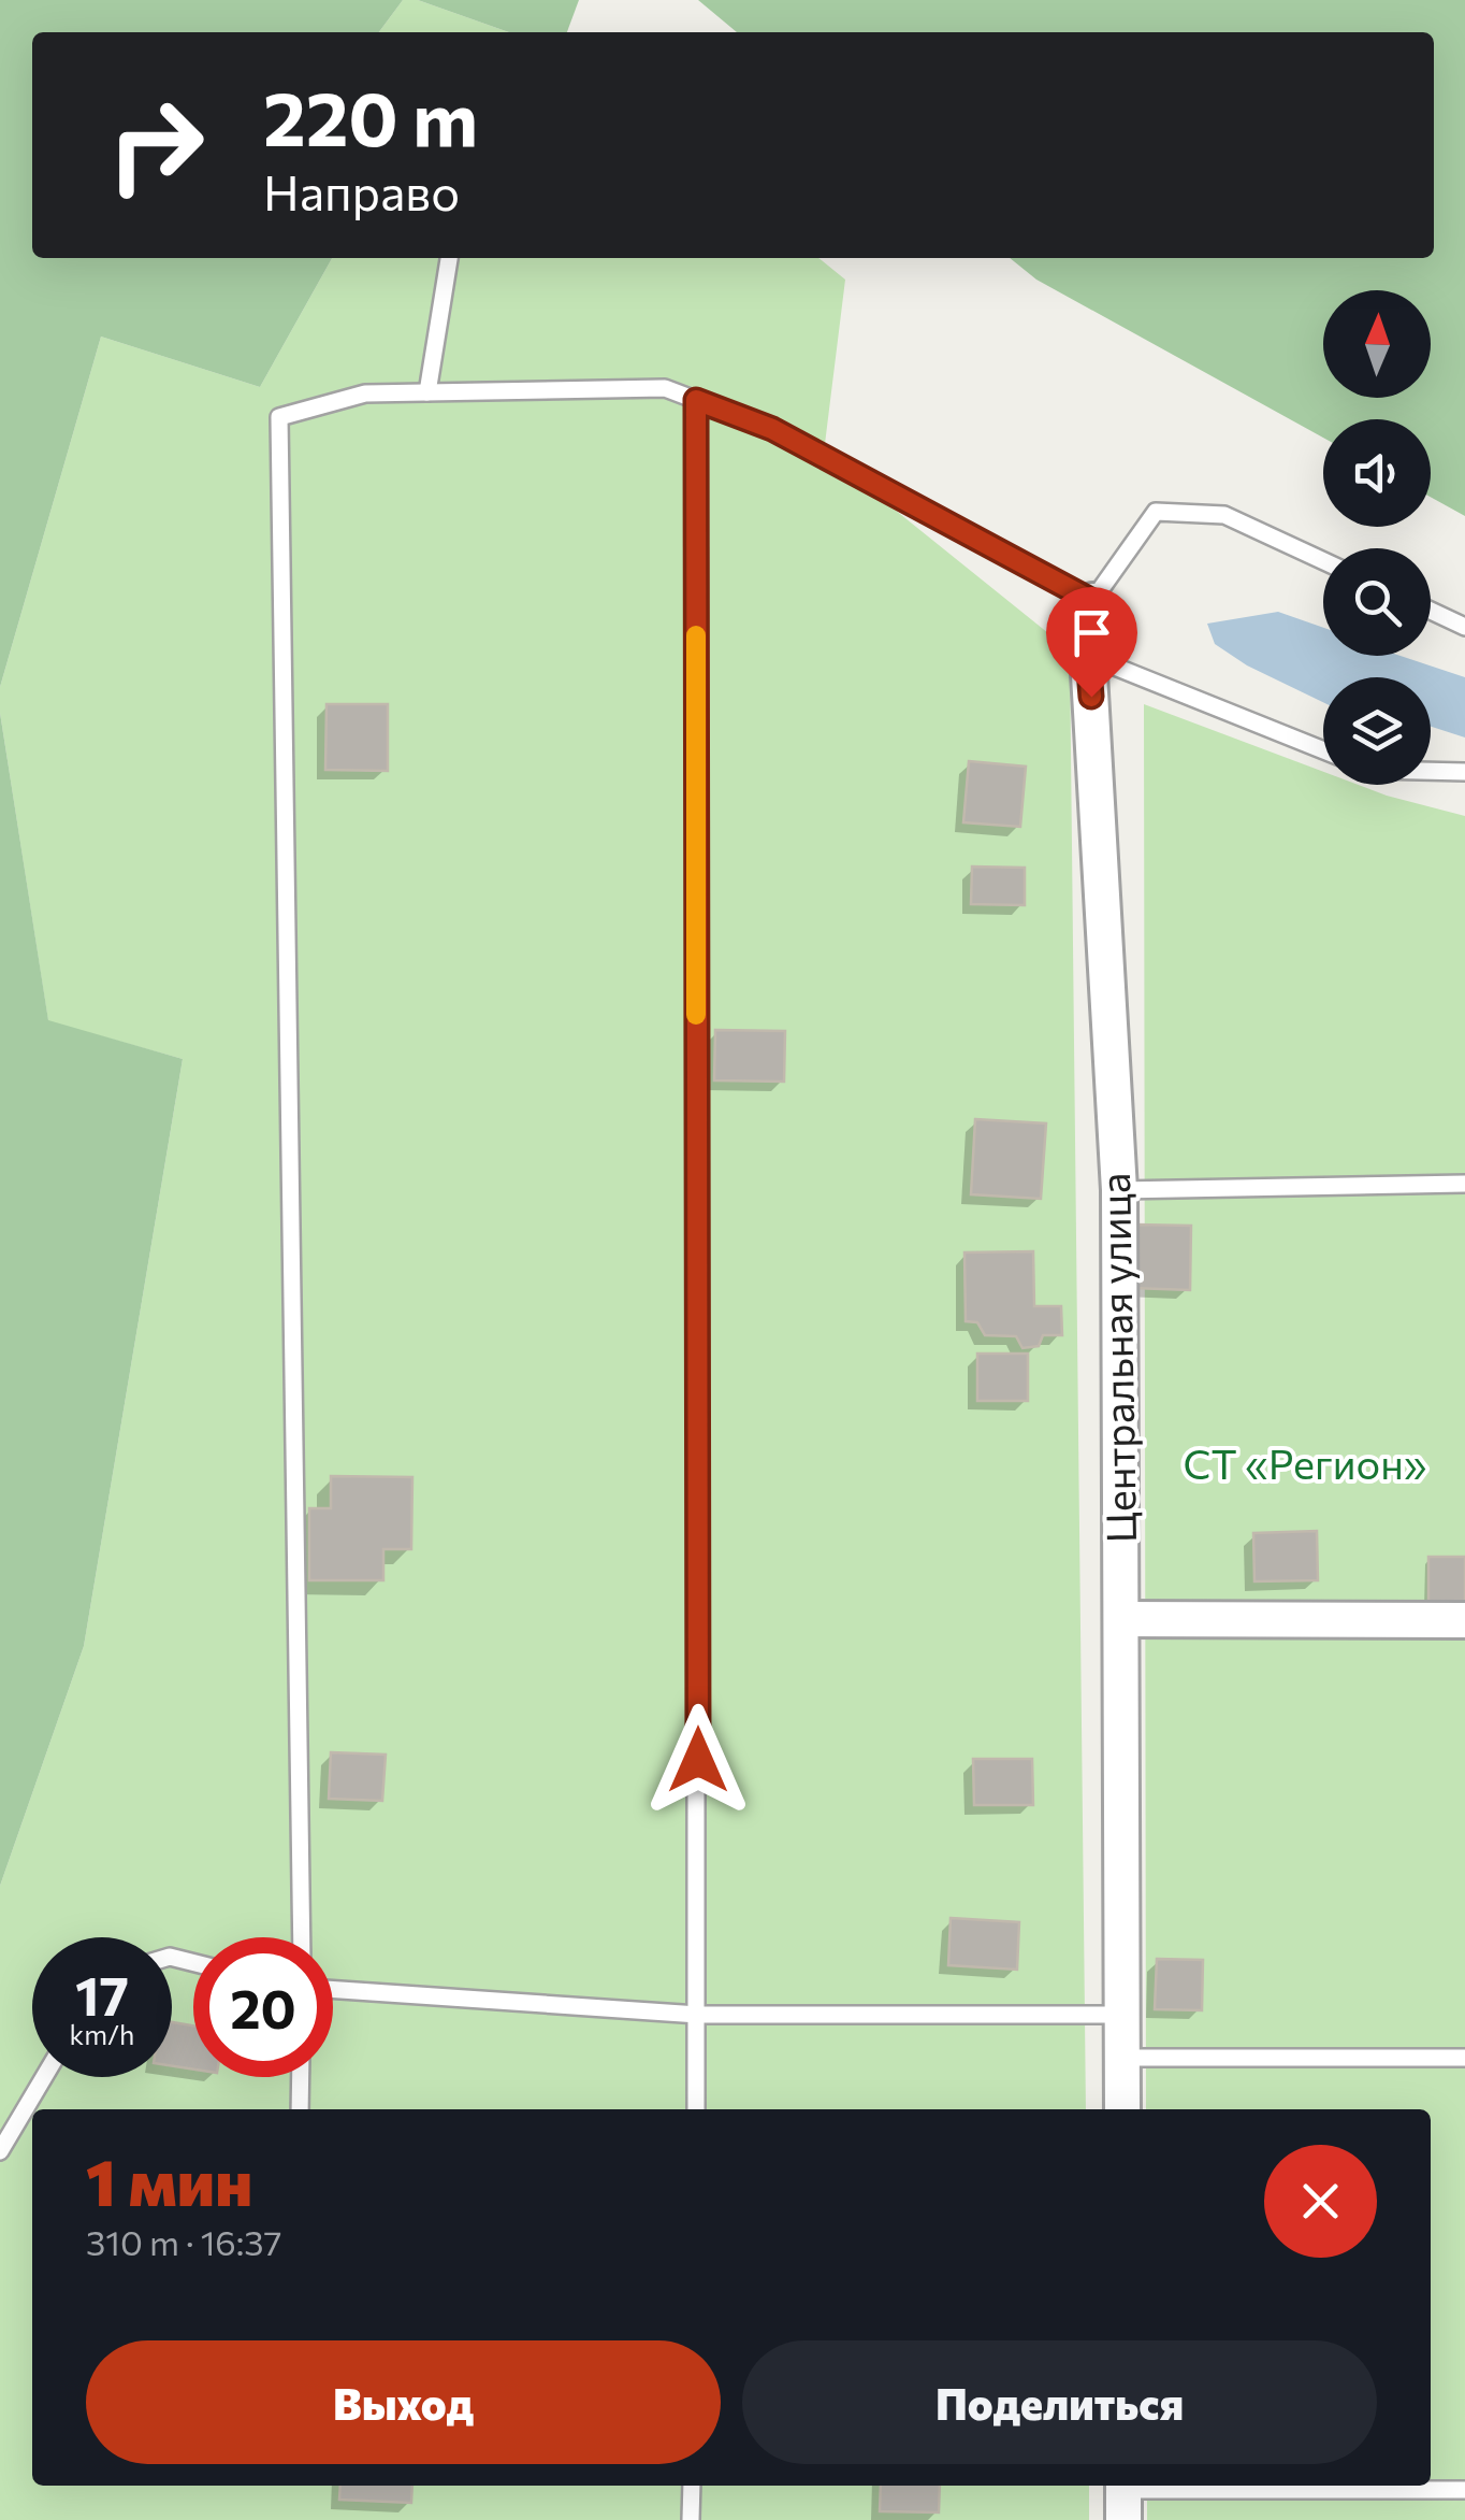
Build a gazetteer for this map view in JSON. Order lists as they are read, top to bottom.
{
  "streets": {
    "street": ["Центральная улица"]
  },
  "parks": ["СТ «Регион»"],
  "north": "top",
  "page": {
    "turn": ["220 m", "Направо"],
    "speed": "17 km/h",
    "limit": "20",
    "heading": ["1 мин", "310 m · 16:37"],
    "buttons": ["Выход", "Поделиться"]
  }
}
